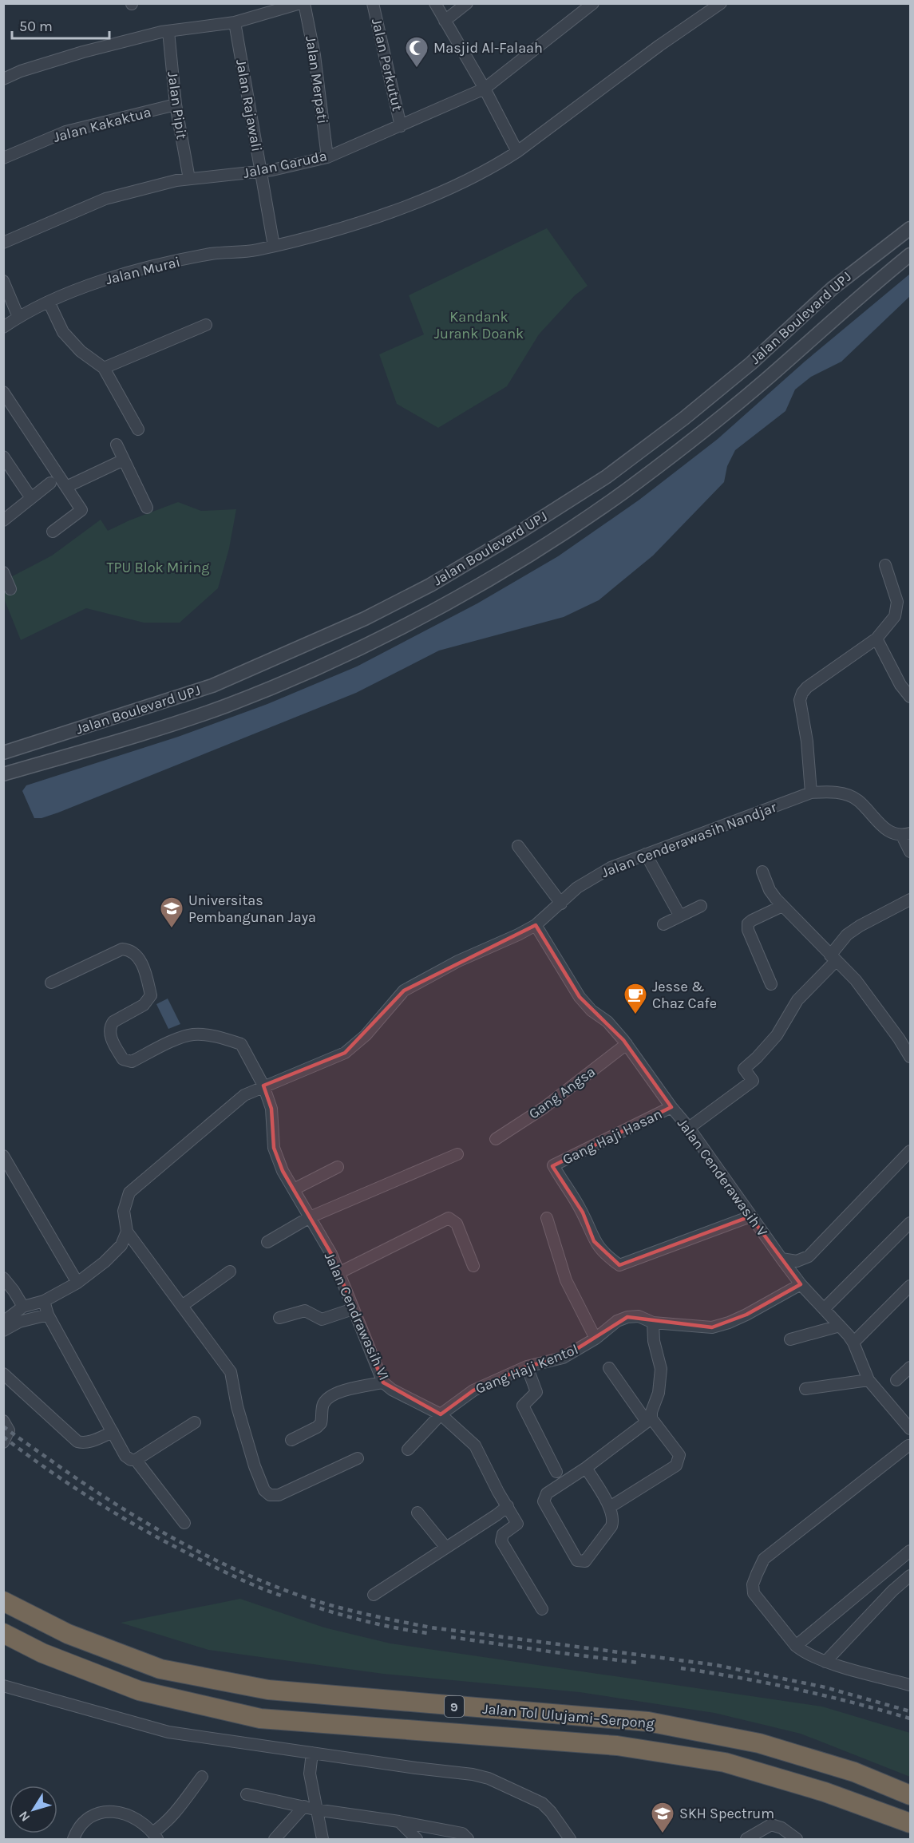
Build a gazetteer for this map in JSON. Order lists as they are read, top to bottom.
{
  "streets": {
    "highway": ["9", "Jalan Tol Ulujami–Serpong"],
    "street": [
      "Jalan Perkutut",
      "Jalan Merpati",
      "Jalan Pipit",
      "Jalan Rajawali",
      "Jalan Kakaktua",
      "Jalan Garuda",
      "Jalan Murai",
      "Jalan Boulevard UPJ",
      "Jalan Cenderawasih Nandjar",
      "Gang Angsa",
      "Gang Haji Hasan",
      "Jalan Cenderawasih V",
      "Jalan Cendrawasih VI",
      "Gang Haji Kentol"
    ]
  },
  "crossings": [
    ["Jalan Perkutut", "Jalan Garuda"],
    ["Jalan Merpati", "Jalan Garuda"],
    ["Jalan Pipit", "Jalan Kakaktua"],
    ["Jalan Pipit", "Jalan Garuda"],
    ["Jalan Rajawali", "Jalan Garuda"],
    ["Jalan Rajawali", "Jalan Murai"],
    ["Jalan Cenderawasih Nandjar", "Jalan Cenderawasih V"],
    ["Jalan Cenderawasih Nandjar", "Jalan Cendrawasih VI"],
    ["Gang Angsa", "Jalan Cenderawasih V"],
    ["Gang Haji Hasan", "Jalan Cenderawasih V"],
    ["Jalan Cenderawasih V", "Gang Haji Kentol"],
    ["Jalan Cendrawasih VI", "Gang Haji Kentol"]
  ],
  "parks": ["Kandank Jurank Doank", "TPU Blok Miring"],
  "places": {
    "mosque": ["Masjid Al-Falaah"],
    "school or university": ["Universitas Pembangunan Jaya", "SKH Spectrum"],
    "cafe": ["Jesse & Chaz Cafe"]
  },
  "scale_bar": "50 m",
  "north": "bottom left"
}
